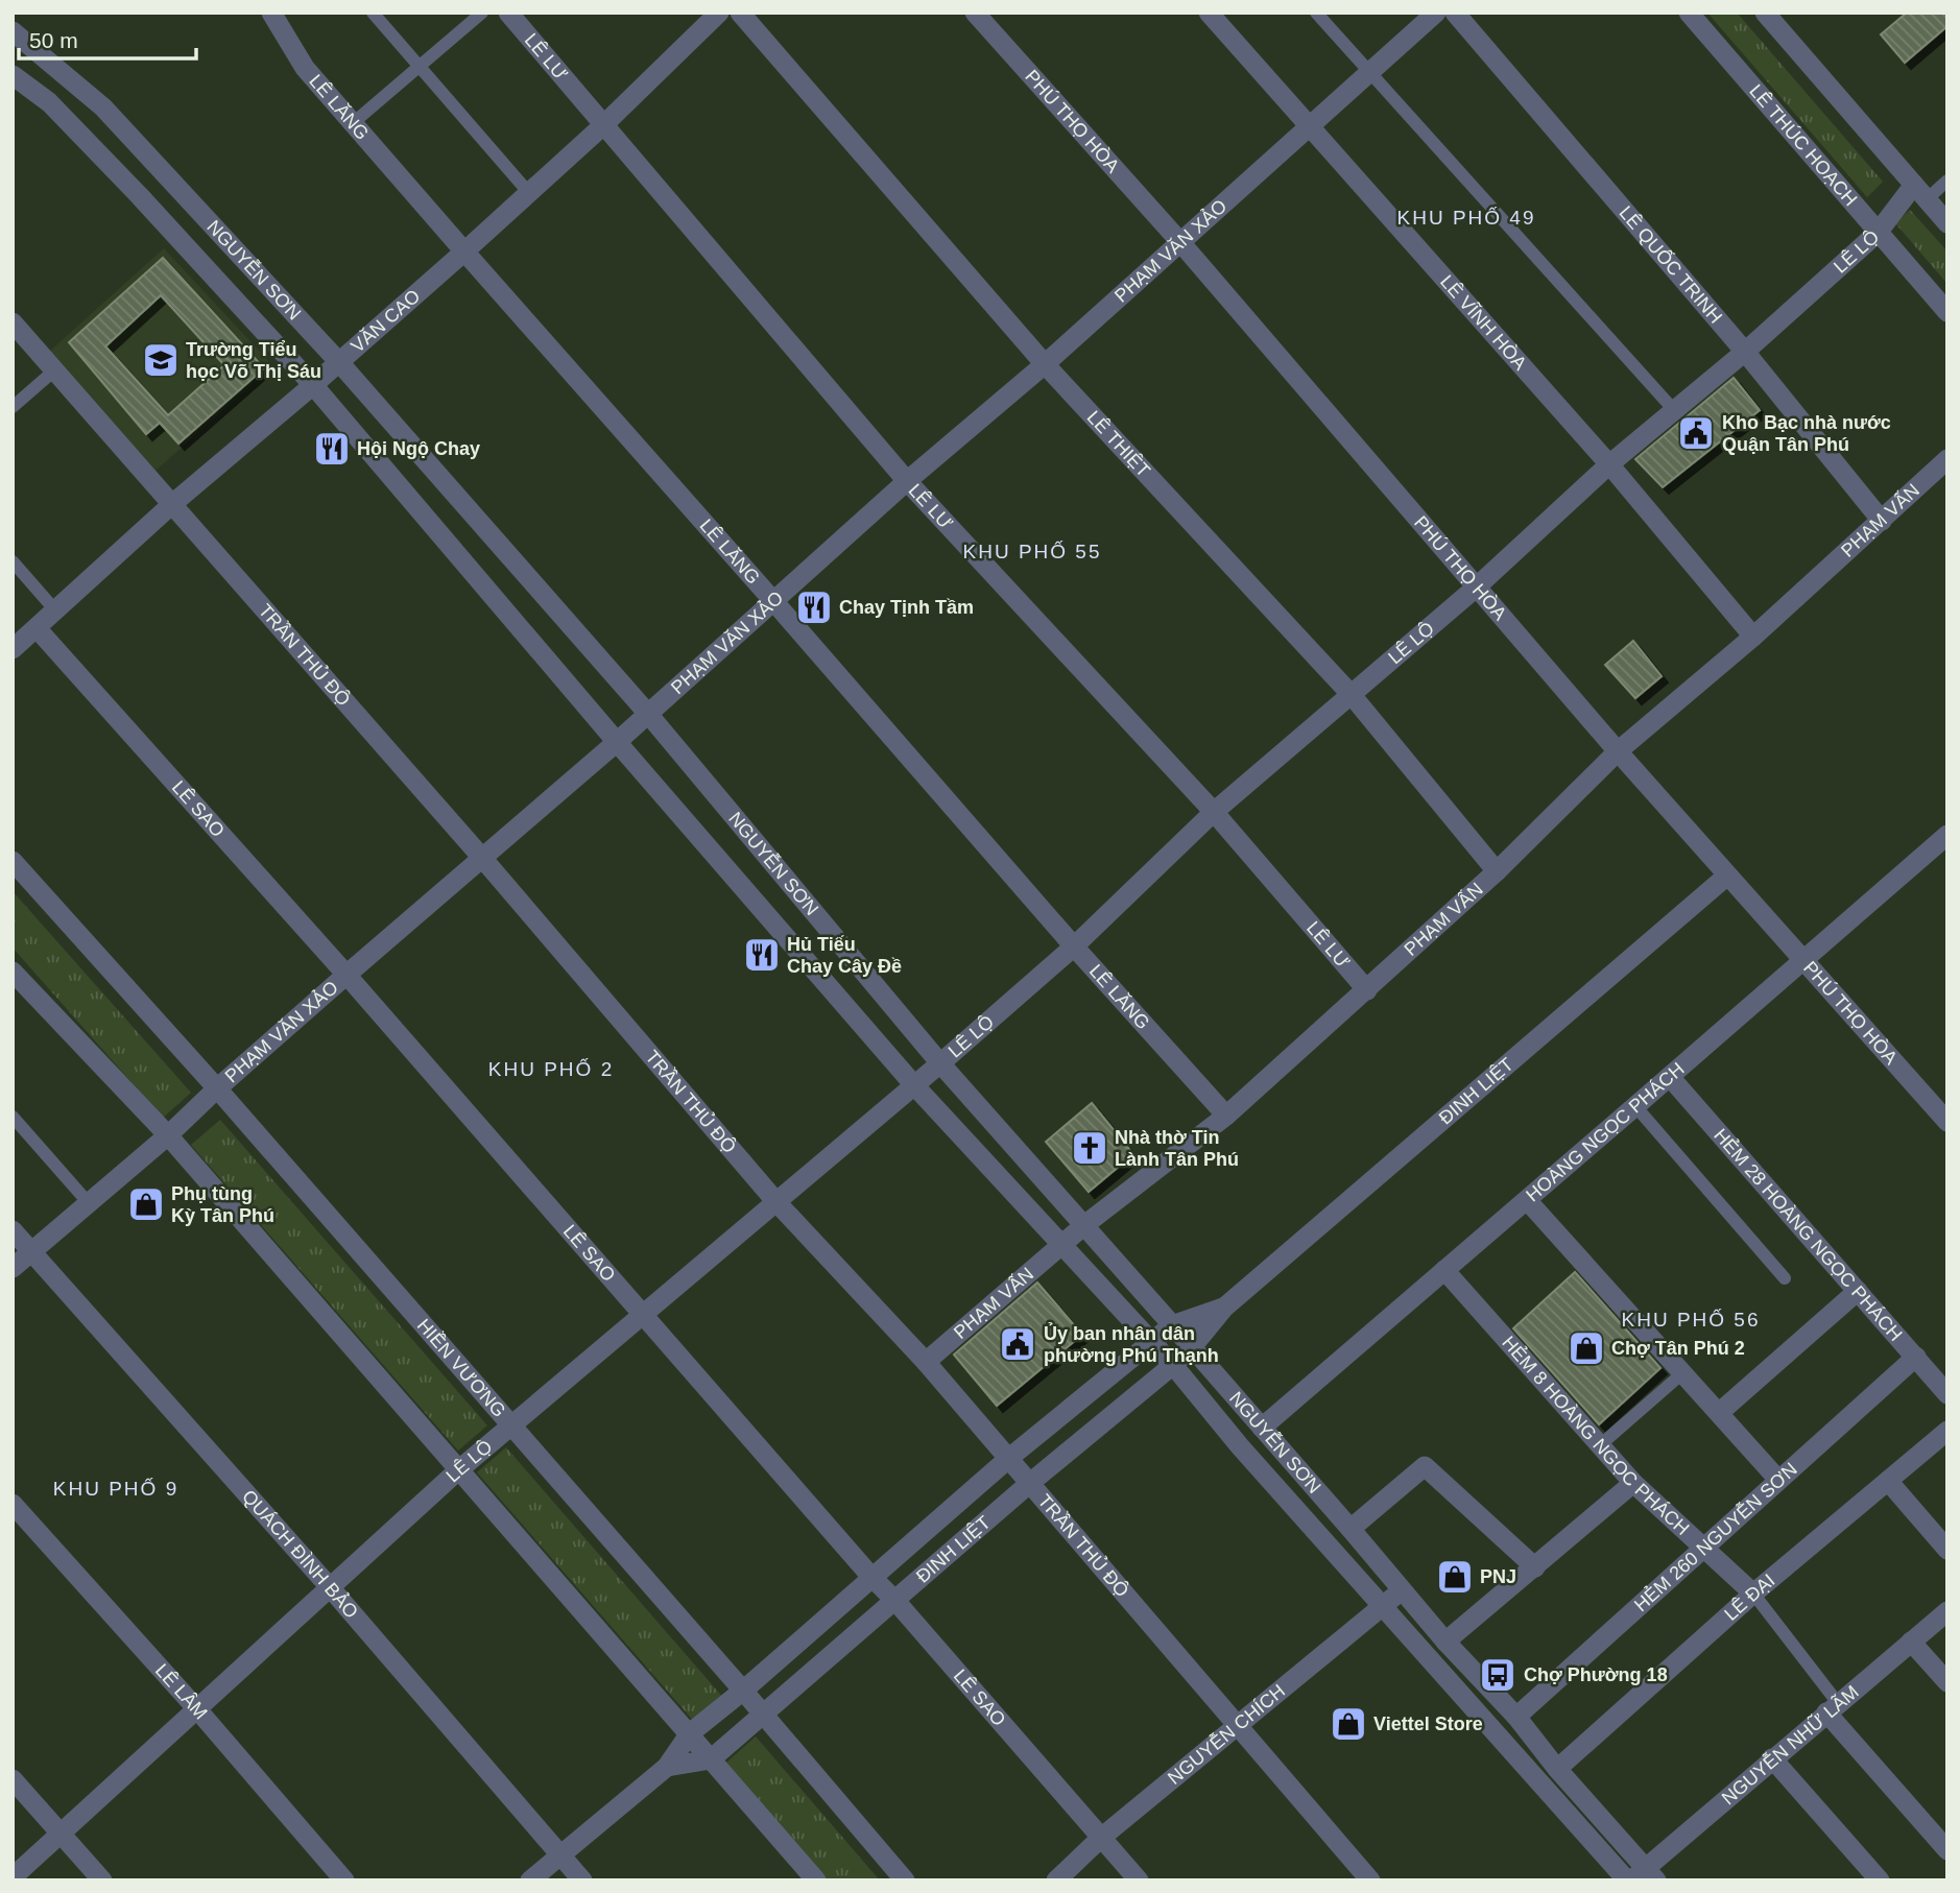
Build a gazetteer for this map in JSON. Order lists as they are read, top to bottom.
{
  "streets": {
    "street": [
      "LÊ LƯ",
      "LÊ LĂNG",
      "PHÚ THỌ HÒA",
      "LÊ THÚC HOẠCH",
      "PHẠM VĂN XẢO",
      "LÊ LỘ",
      "LÊ QUỐC TRINH",
      "NGUYỄN SƠN",
      "VĂN CAO",
      "LÊ VĨNH HÒA",
      "LÊ THIỆT",
      "PHẠM VẤN",
      "TRẦN THỦ ĐỘ",
      "LÊ SAO",
      "ĐINH LIỆT",
      "HOÀNG NGỌC PHÁCH",
      "HẺM 28 HOÀNG NGỌC PHÁCH",
      "HIỀN VƯƠNG",
      "HẺM 8 HOÀNG NGỌC PHÁCH",
      "HẺM 260 NGUYỄN SƠN",
      "QUÁCH ĐÌNH BẢO",
      "LÊ ĐẠI",
      "LÊ LÂM",
      "NGUYỄN CHÍCH",
      "NGUYỄN NHỮ LÃM"
    ]
  },
  "crossings": [
    ["LÊ LƯ", "PHẠM VĂN XẢO"],
    ["LÊ LƯ", "LÊ LỘ"],
    ["LÊ LƯ", "VĂN CAO"],
    ["LÊ LƯ", "PHẠM VẤN"],
    ["LÊ LĂNG", "PHẠM VĂN XẢO"],
    ["LÊ LĂNG", "LÊ LỘ"],
    ["LÊ LĂNG", "VĂN CAO"],
    ["LÊ LĂNG", "PHẠM VẤN"],
    ["PHÚ THỌ HÒA", "PHẠM VĂN XẢO"],
    ["PHÚ THỌ HÒA", "LÊ LỘ"],
    ["PHÚ THỌ HÒA", "PHẠM VẤN"],
    ["PHÚ THỌ HÒA", "ĐINH LIỆT"],
    ["PHÚ THỌ HÒA", "HOÀNG NGỌC PHÁCH"],
    ["LÊ THÚC HOẠCH", "LÊ LỘ"],
    ["PHẠM VĂN XẢO", "NGUYỄN SƠN"],
    ["PHẠM VĂN XẢO", "LÊ VĨNH HÒA"],
    ["PHẠM VĂN XẢO", "LÊ THIỆT"],
    ["PHẠM VĂN XẢO", "TRẦN THỦ ĐỘ"],
    ["PHẠM VĂN XẢO", "LÊ SAO"],
    ["PHẠM VĂN XẢO", "HIỀN VƯƠNG"],
    ["PHẠM VĂN XẢO", "QUÁCH ĐÌNH BẢO"],
    ["LÊ LỘ", "LÊ QUỐC TRINH"],
    ["LÊ LỘ", "NGUYỄN SƠN"],
    ["LÊ LỘ", "LÊ VĨNH HÒA"],
    ["LÊ LỘ", "LÊ THIỆT"],
    ["LÊ LỘ", "TRẦN THỦ ĐỘ"],
    ["LÊ LỘ", "LÊ SAO"],
    ["LÊ LỘ", "HIỀN VƯƠNG"],
    ["LÊ LỘ", "QUÁCH ĐÌNH BẢO"],
    ["LÊ LỘ", "LÊ LÂM"],
    ["LÊ QUỐC TRINH", "PHẠM VẤN"],
    ["NGUYỄN SƠN", "VĂN CAO"],
    ["NGUYỄN SƠN", "PHẠM VẤN"],
    ["NGUYỄN SƠN", "ĐINH LIỆT"],
    ["NGUYỄN SƠN", "HOÀNG NGỌC PHÁCH"],
    ["NGUYỄN SƠN", "HẺM 260 NGUYỄN SƠN"],
    ["NGUYỄN SƠN", "LÊ ĐẠI"],
    ["NGUYỄN SƠN", "NGUYỄN CHÍCH"],
    ["NGUYỄN SƠN", "NGUYỄN NHỮ LÃM"],
    ["VĂN CAO", "TRẦN THỦ ĐỘ"],
    ["VĂN CAO", "LÊ SAO"],
    ["LÊ VĨNH HÒA", "PHẠM VẤN"],
    ["LÊ THIỆT", "PHẠM VẤN"],
    ["PHẠM VẤN", "TRẦN THỦ ĐỘ"],
    ["TRẦN THỦ ĐỘ", "ĐINH LIỆT"],
    ["TRẦN THỦ ĐỘ", "NGUYỄN CHÍCH"],
    ["LÊ SAO", "ĐINH LIỆT"],
    ["LÊ SAO", "NGUYỄN CHÍCH"],
    ["ĐINH LIỆT", "HIỀN VƯƠNG"],
    ["ĐINH LIỆT", "QUÁCH ĐÌNH BẢO"],
    ["HOÀNG NGỌC PHÁCH", "HẺM 28 HOÀNG NGỌC PHÁCH"],
    ["HOÀNG NGỌC PHÁCH", "HẺM 8 HOÀNG NGỌC PHÁCH"],
    ["HẺM 28 HOÀNG NGỌC PHÁCH", "HẺM 260 NGUYỄN SƠN"],
    ["HẺM 8 HOÀNG NGỌC PHÁCH", "HẺM 260 NGUYỄN SƠN"],
    ["HẺM 8 HOÀNG NGỌC PHÁCH", "LÊ ĐẠI"]
  ],
  "districts": [
    "KHU PHỐ 49",
    "KHU PHỐ 55",
    "KHU PHỐ 2",
    "KHU PHỐ 56",
    "KHU PHỐ 9"
  ],
  "places": {
    "school or university": ["Trường Tiểu học Võ Thị Sáu"],
    "public building": ["Kho Bạc nhà nước Quận Tân Phú", "Ủy ban nhân dân phường Phú Thạnh"],
    "restaurant": ["Hội Ngộ Chay", "Chay Tịnh Tầm", "Hủ Tiếu Chay Cây Đề"],
    "church": ["Nhà thờ Tin Lành Tân Phú"],
    "shop": [
      "Phụ tùng Kỳ Tân Phú",
      "Chợ Tân Phú 2",
      "PNJ",
      "Viettel Store"
    ],
    "bus stop": ["Chợ Phường 18"]
  },
  "scale_bar": "50 m"
}
